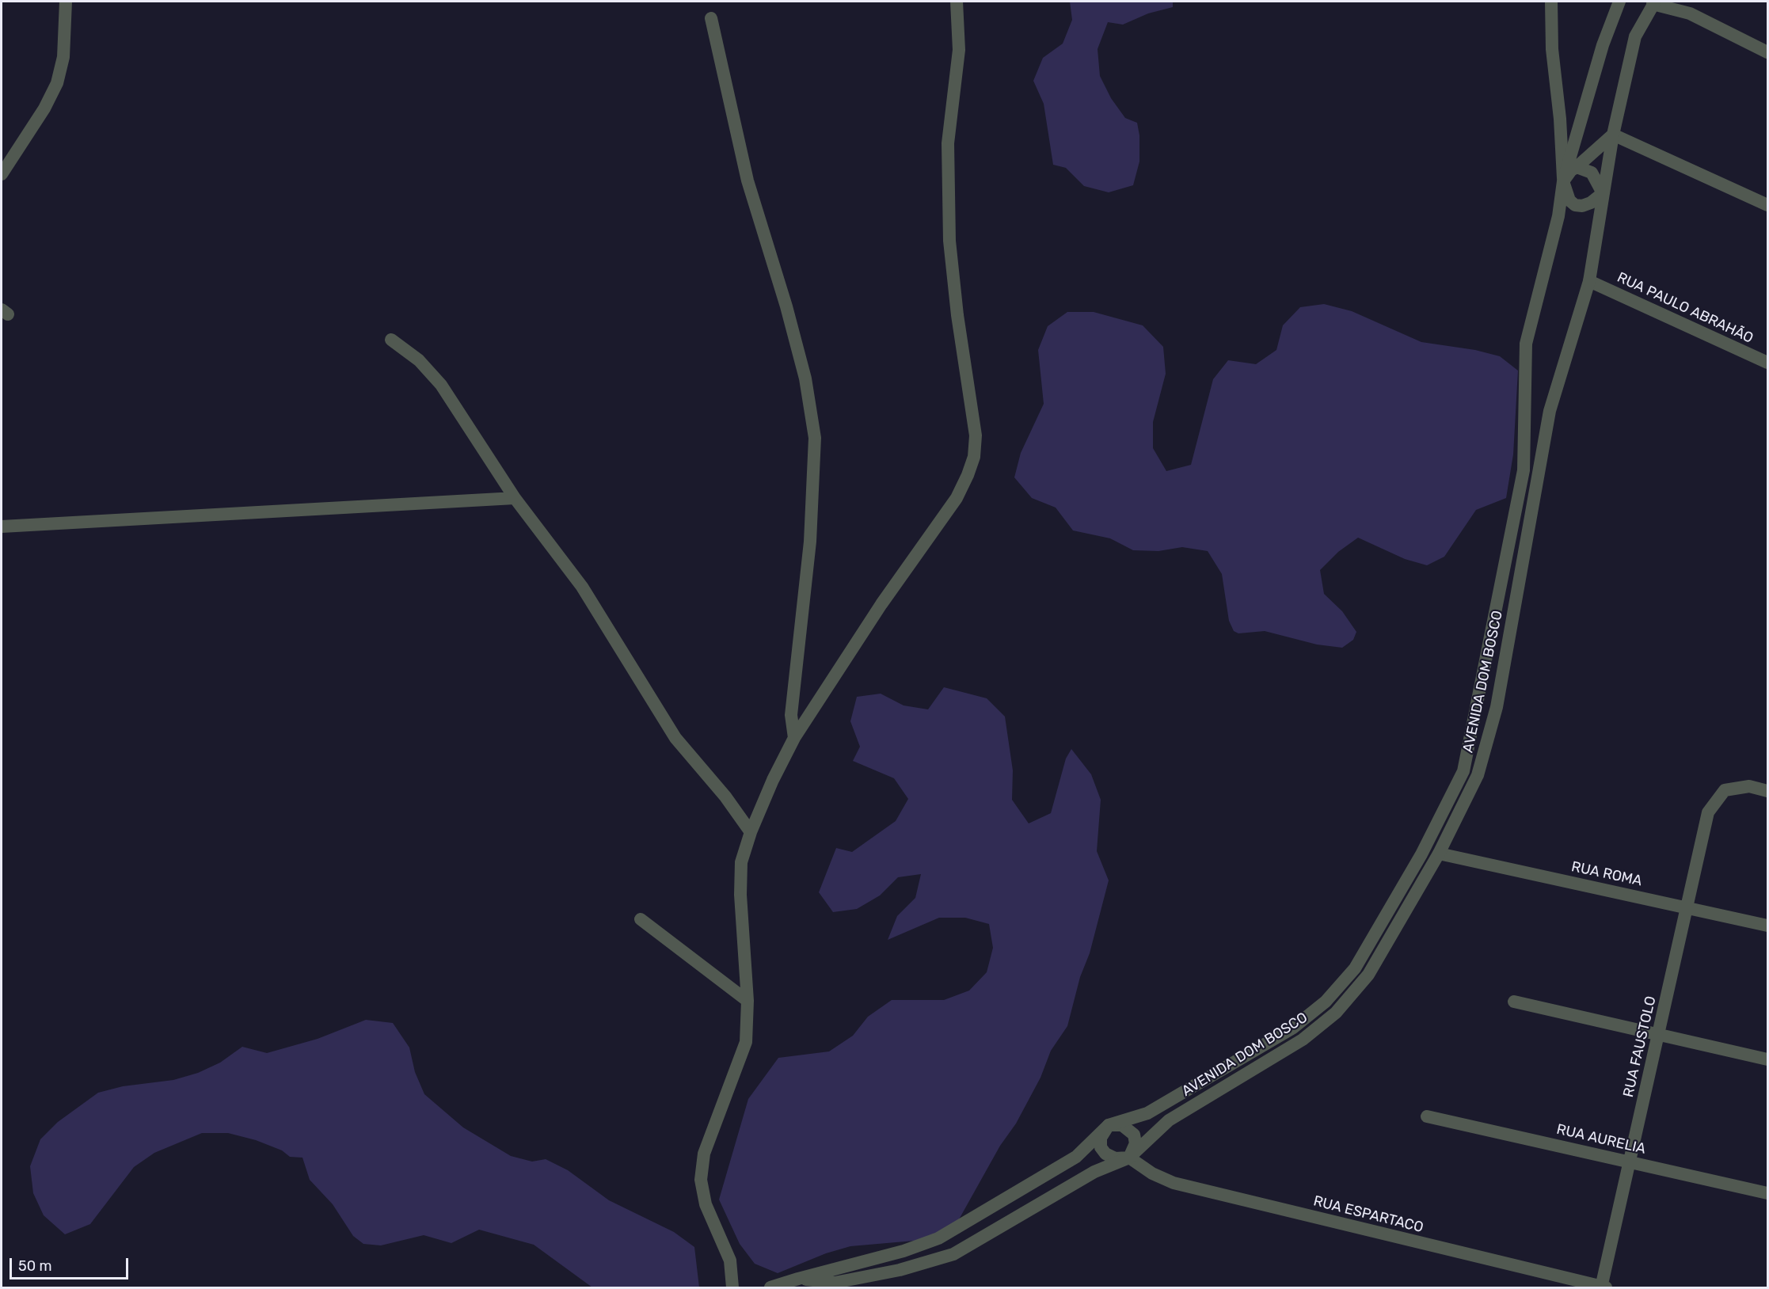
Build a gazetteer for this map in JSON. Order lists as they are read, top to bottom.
{
  "streets": {
    "street": [
      "RUA PAULO ABRAHÃO",
      "AVENIDA DOM BOSCO",
      "RUA ROMA",
      "RUA FAUSTOLO",
      "RUA AURELIA",
      "RUA ESPARTACO"
    ]
  },
  "crossings": [
    ["RUA PAULO ABRAHÃO", "AVENIDA DOM BOSCO"],
    ["AVENIDA DOM BOSCO", "RUA ROMA"],
    ["AVENIDA DOM BOSCO", "RUA ESPARTACO"],
    ["RUA ROMA", "RUA FAUSTOLO"],
    ["RUA FAUSTOLO", "RUA AURELIA"],
    ["RUA FAUSTOLO", "RUA ESPARTACO"]
  ],
  "scale_bar": "50 m"
}
